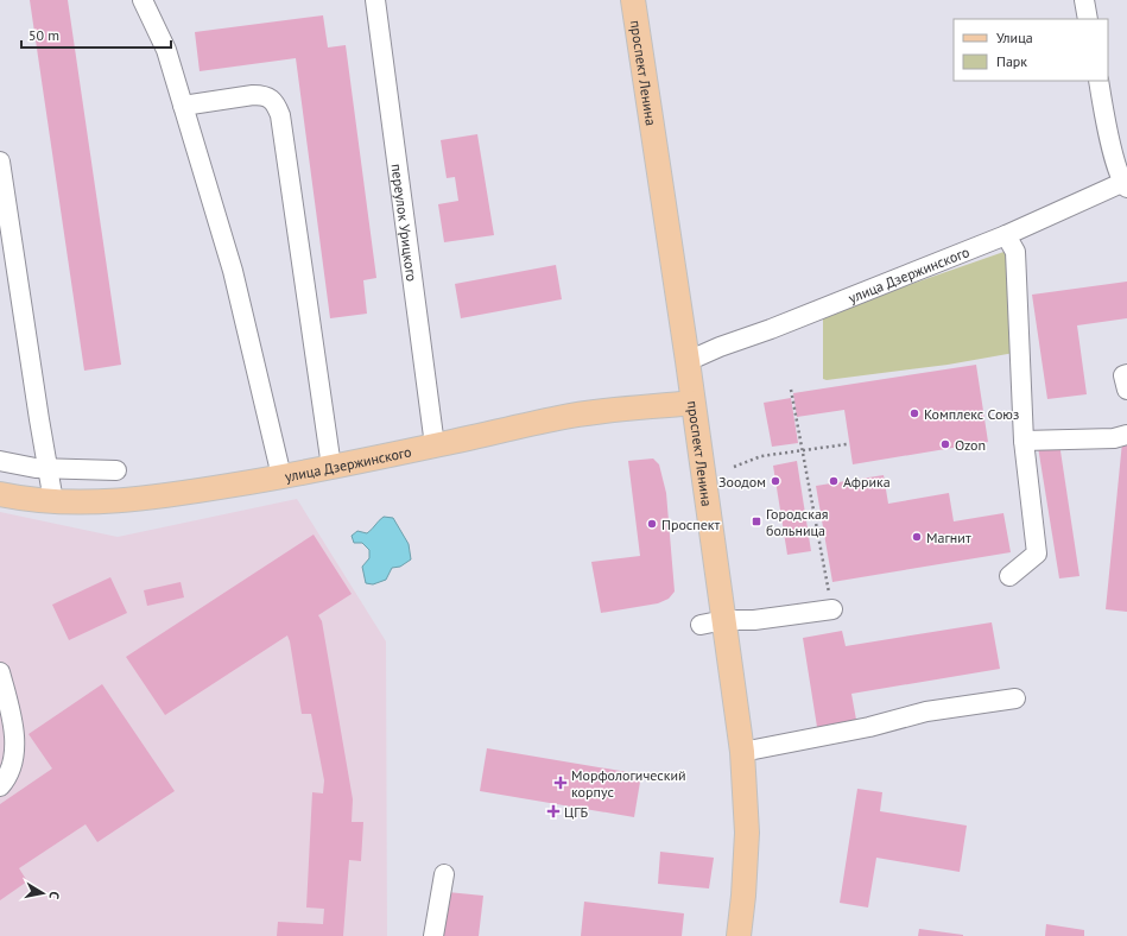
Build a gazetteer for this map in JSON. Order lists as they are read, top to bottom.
{
  "streets": {
    "main road": ["проспект Ленина", "улица Дзержинского"],
    "street": ["переулок Урицкого"]
  },
  "crossings": [
    ["проспект Ленина", "улица Дзержинского"],
    ["переулок Урицкого", "улица Дзержинского"]
  ],
  "places": {
    "other": [
      "Комплекс Союз",
      "Ozon",
      "Зоодом",
      "Африка",
      "Проспект",
      "Магнит"
    ],
    "transit": ["Городская больница"],
    "health": ["Морфологический корпус", "ЦГБ"]
  },
  "legend": ["Улица", "Парк"],
  "scale_bar": "50 m",
  "north": "right"
}
